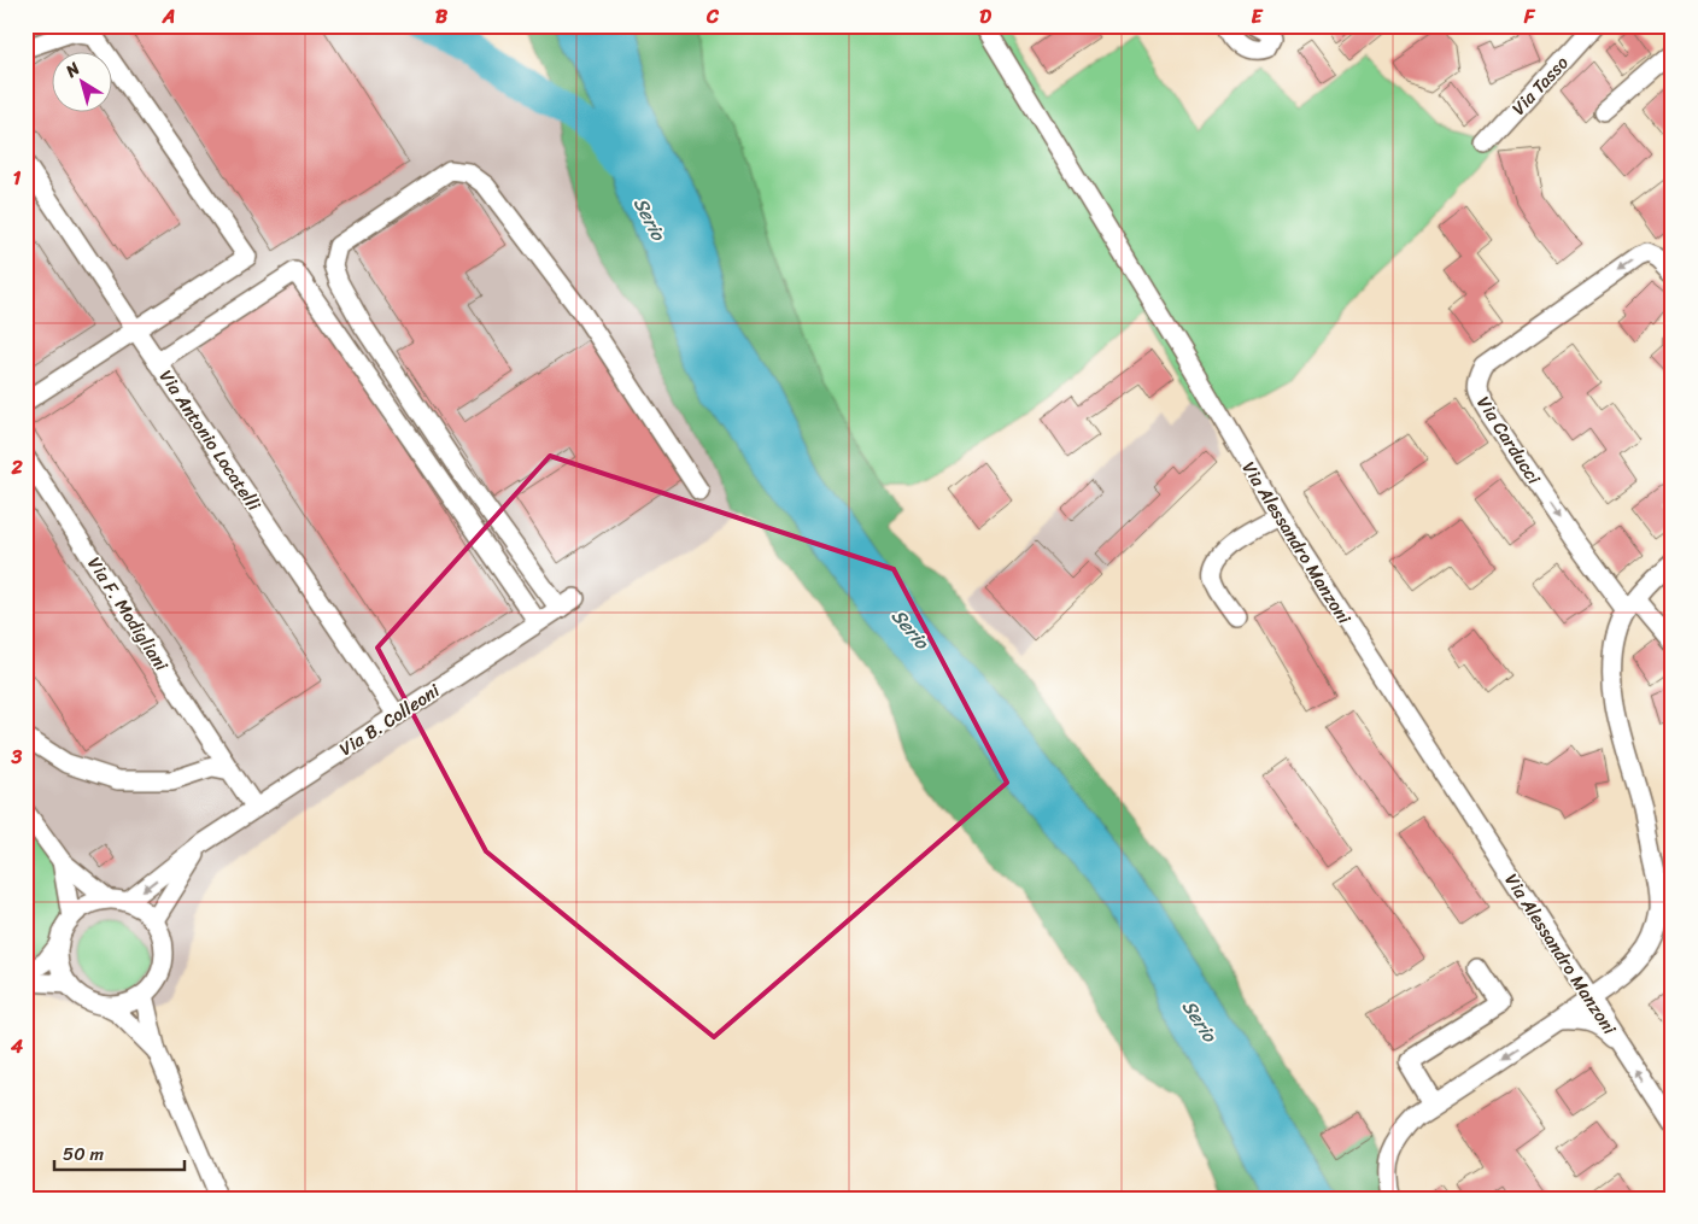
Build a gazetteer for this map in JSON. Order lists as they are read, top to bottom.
{
  "streets": {
    "street": [
      "Via Tasso",
      "Via Antonio Locatelli",
      "Via Carducci",
      "Via Alessandro Manzoni",
      "Via F. Modigliani",
      "Via B. Colleoni"
    ]
  },
  "crossings": [
    ["Via Antonio Locatelli", "Via B. Colleoni"],
    ["Via F. Modigliani", "Via B. Colleoni"]
  ],
  "water": ["Serio"],
  "scale_bar": "50 m",
  "north": "top left",
  "grid": {
    "columns": [
      "A",
      "B",
      "C",
      "D",
      "E",
      "F"
    ],
    "rows": [
      "1",
      "2",
      "3",
      "4"
    ]
  }
}
